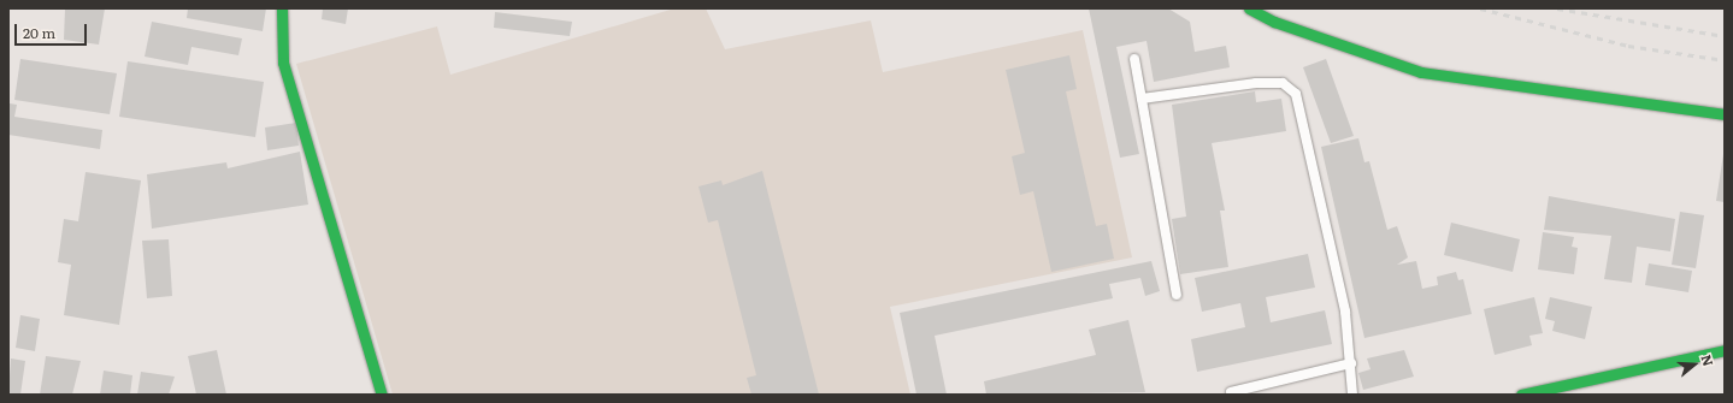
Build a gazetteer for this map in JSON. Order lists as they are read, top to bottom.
{
  "scale_bar": "20 m",
  "north": "right"
}
